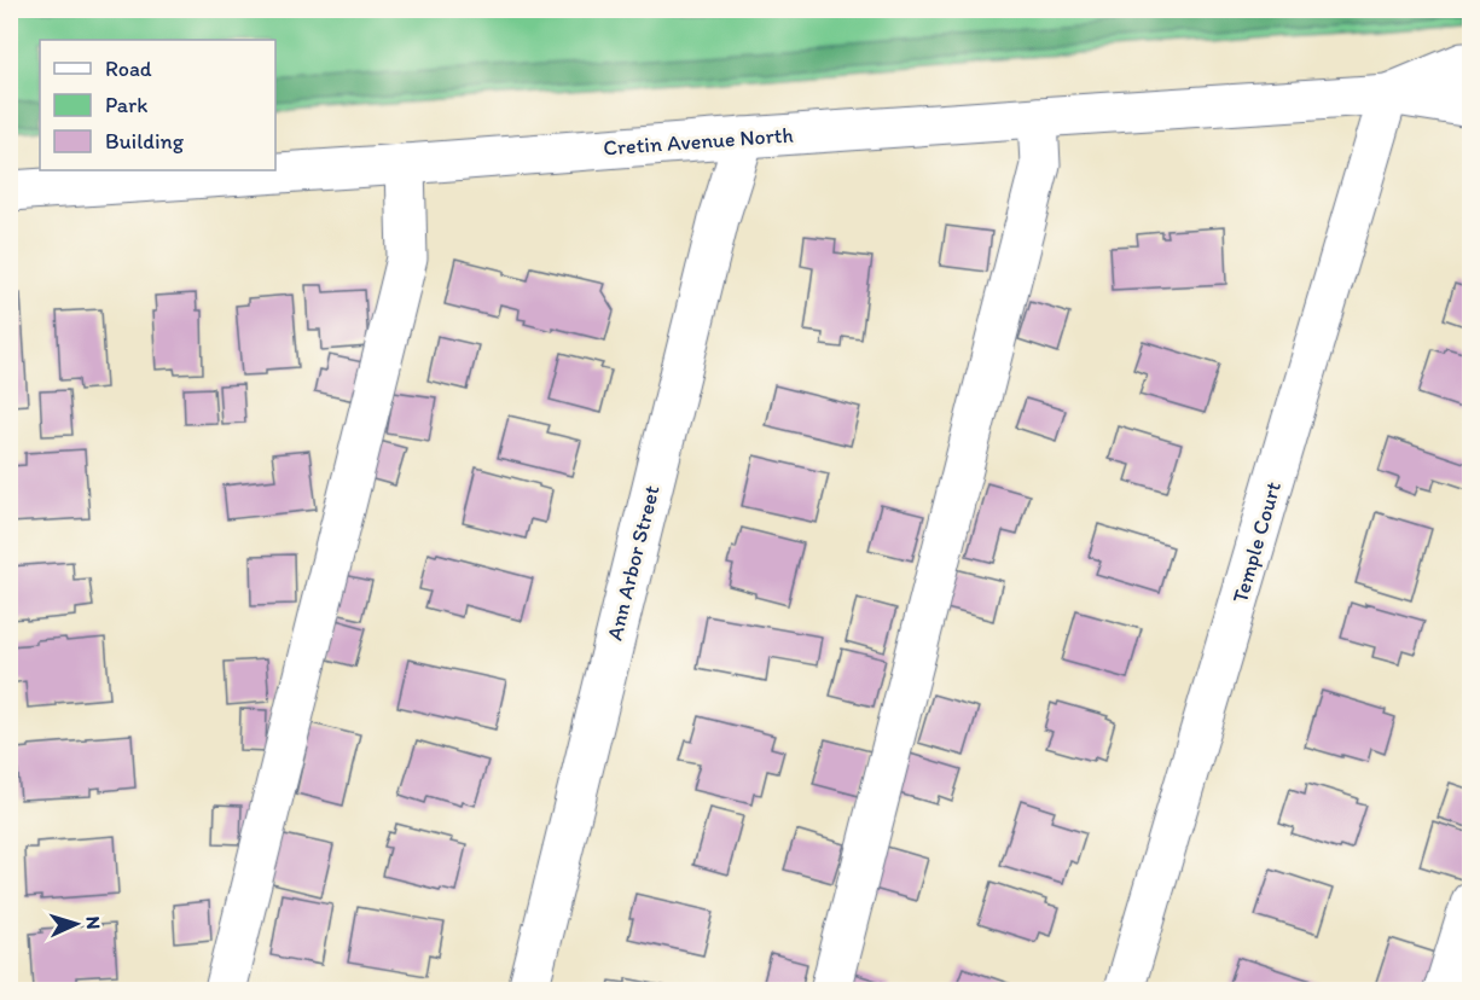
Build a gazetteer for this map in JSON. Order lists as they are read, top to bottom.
{
  "streets": {
    "street": ["Cretin Avenue North", "Temple Court", "Ann Arbor Street"]
  },
  "crossings": [
    ["Cretin Avenue North", "Temple Court"],
    ["Cretin Avenue North", "Ann Arbor Street"]
  ],
  "legend": ["Road", "Park", "Building"],
  "north": "right"
}
